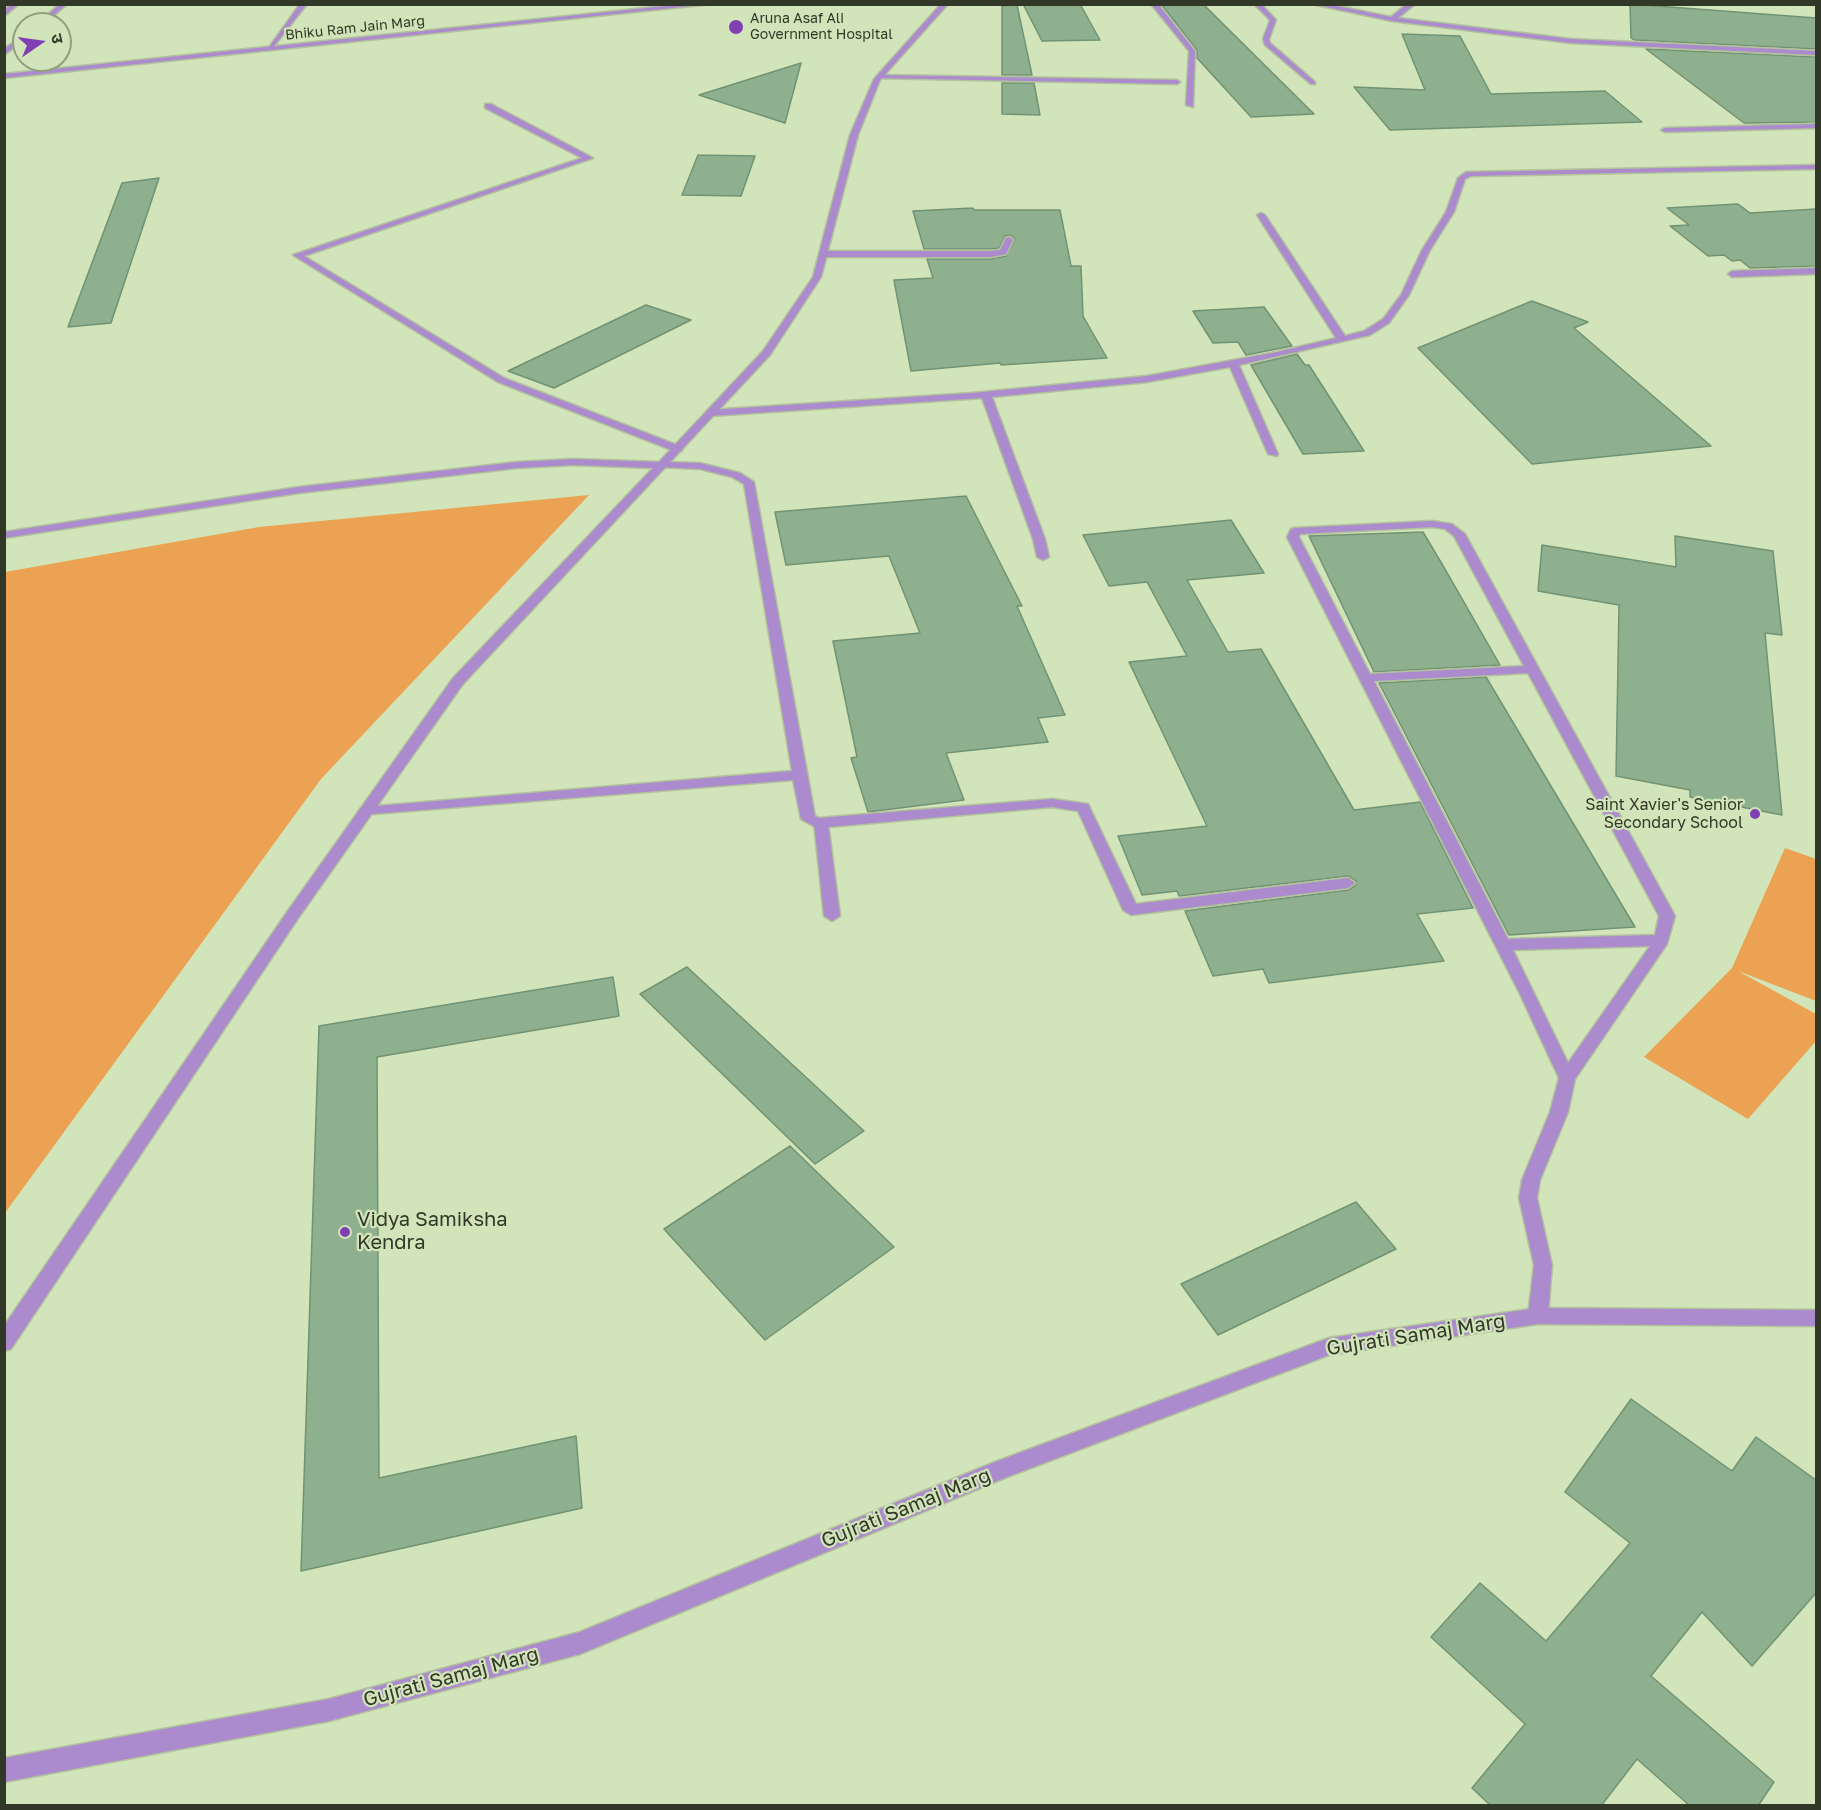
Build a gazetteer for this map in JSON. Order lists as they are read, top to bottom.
{
  "streets": {
    "street": ["Bhiku Ram Jain Marg", "Gujrati Samaj Marg"]
  },
  "places": ["Aruna Asaf Ali Government Hospital", "Saint Xavier's Senior Secondary School", "Vidya Samiksha Kendra"],
  "north": "right"
}
